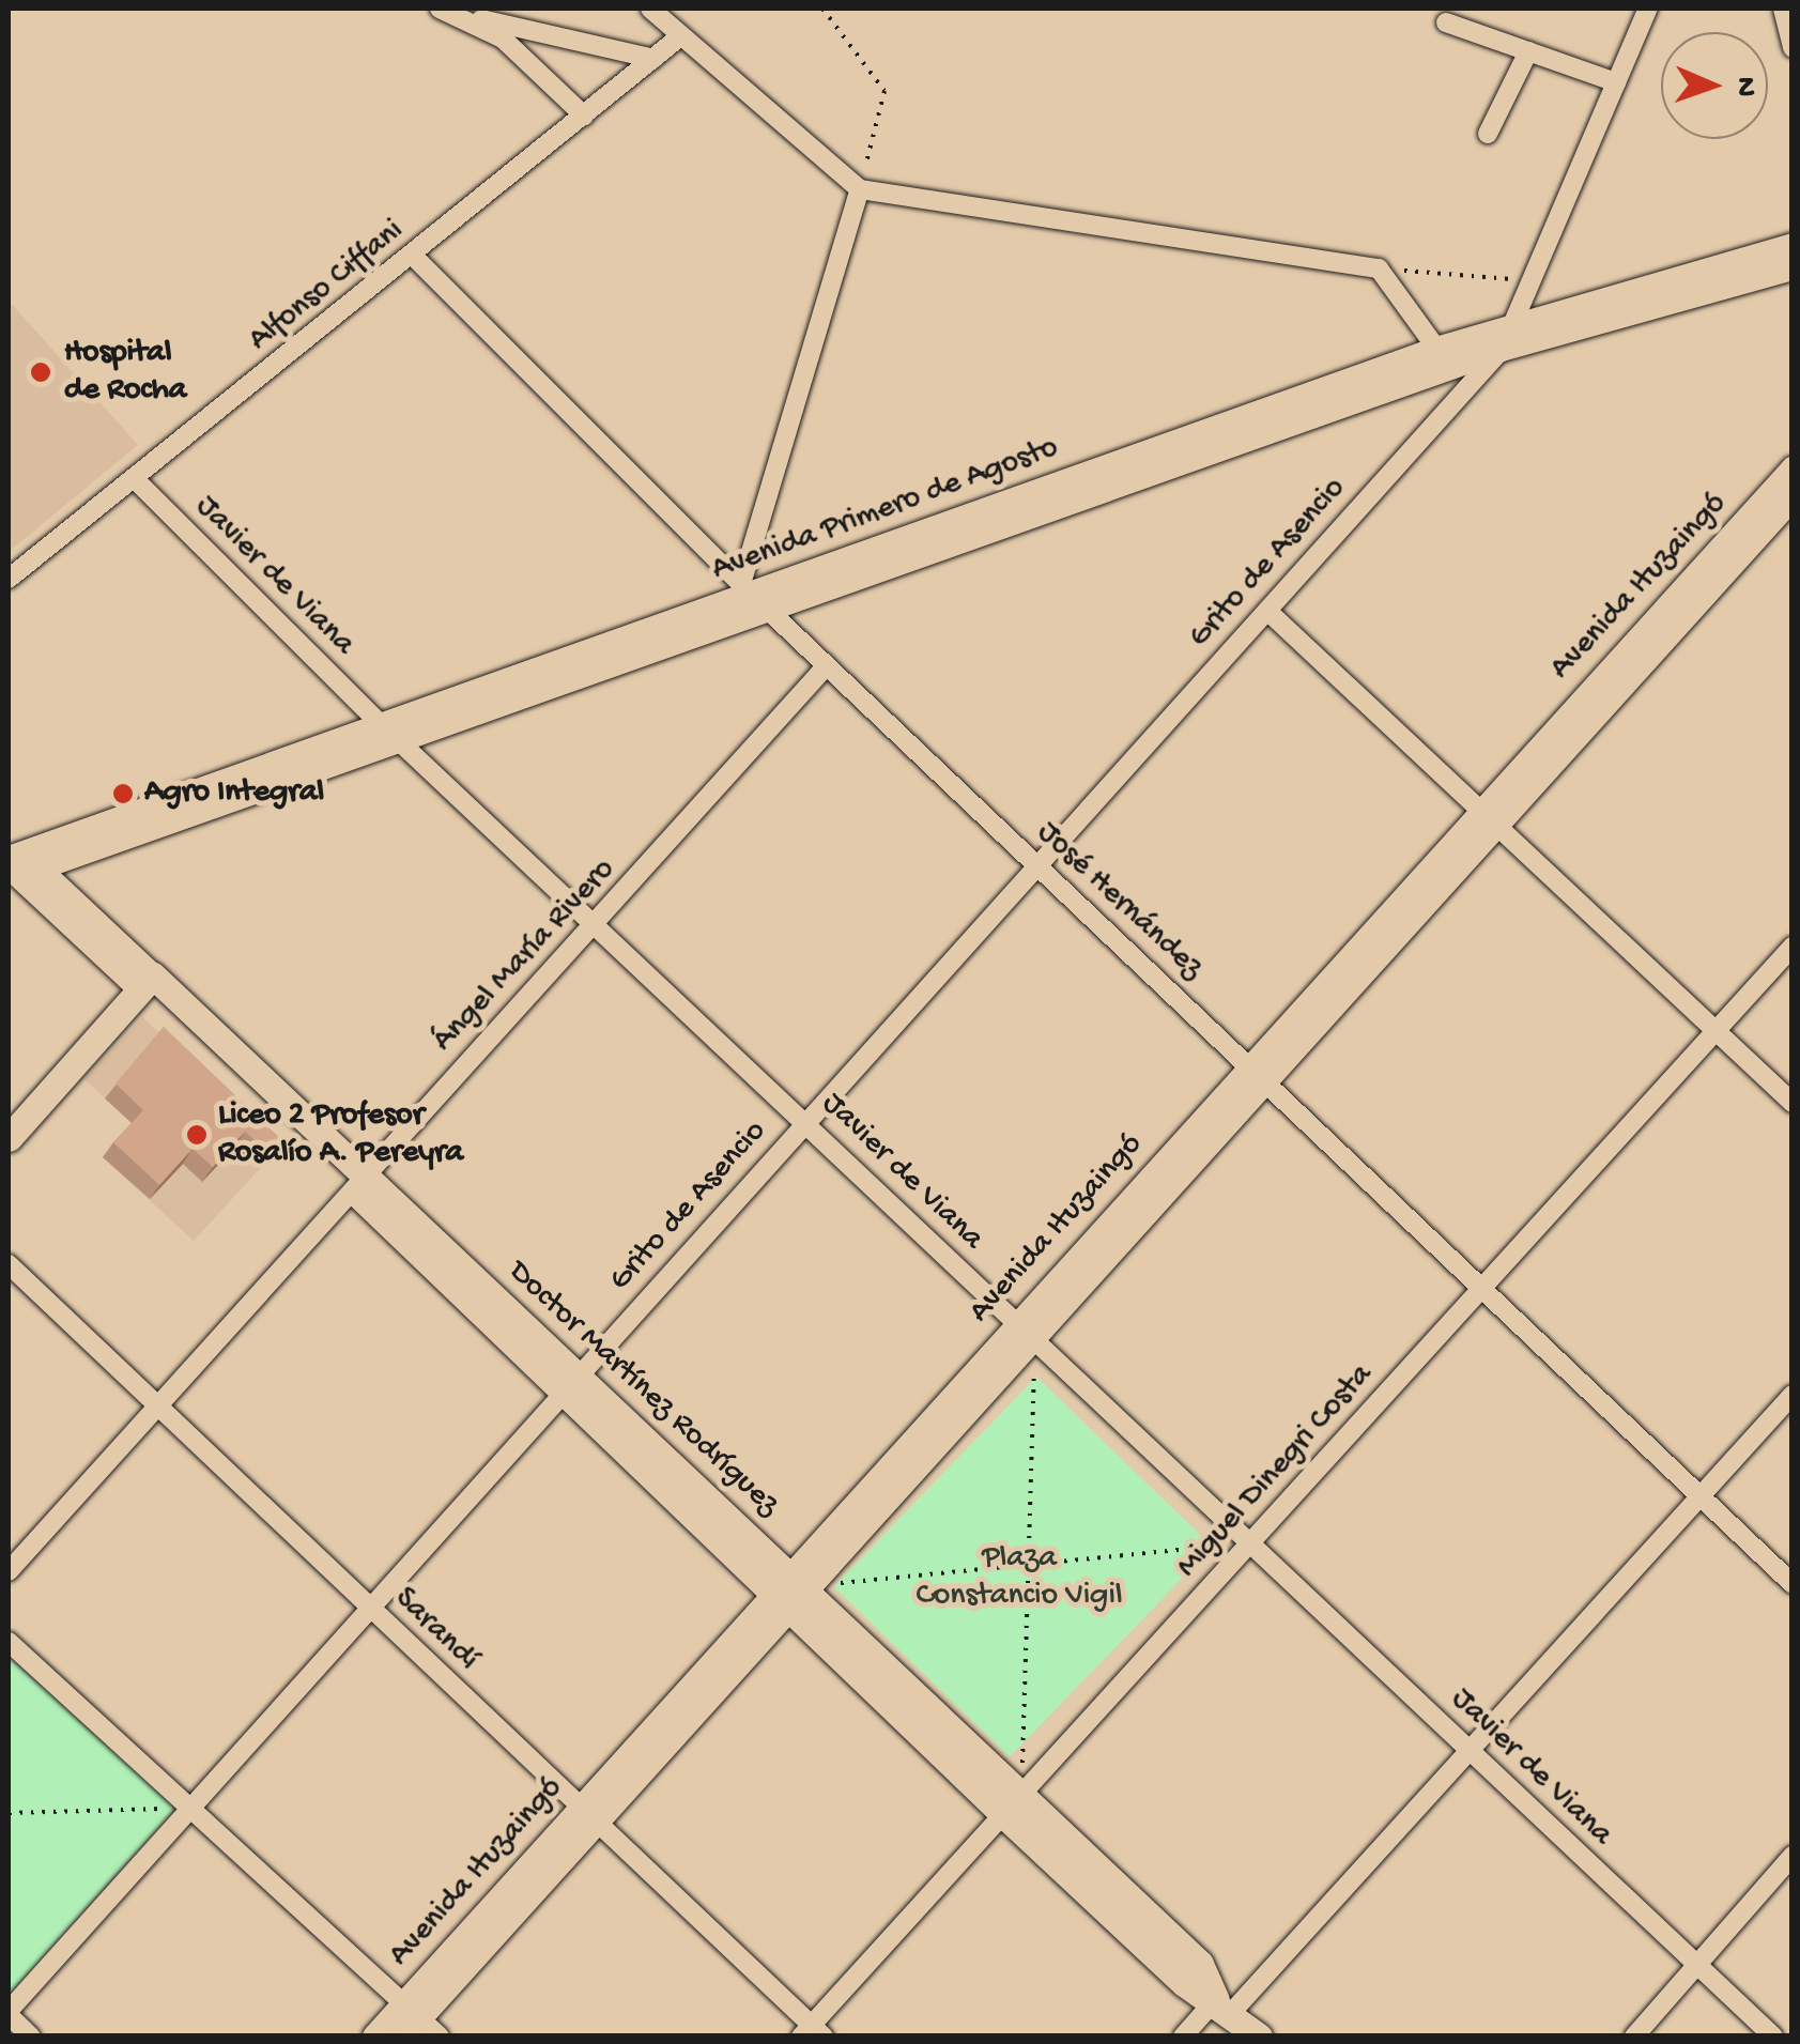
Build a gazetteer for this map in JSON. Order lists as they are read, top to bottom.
{
  "streets": {
    "main road": ["Doctor Martínez Rodríguez"],
    "street": [
      "Alfonso Ciffani",
      "Avenida Primero de Agosto",
      "Grito de Asencio",
      "Javier de Viana",
      "Avenida Ituzaingó",
      "José Hernández",
      "Ángel María Rivero",
      "Miguel Dinegri Costa",
      "Sarandí"
    ]
  },
  "crossings": [
    ["Alfonso Ciffani", "Javier de Viana"],
    ["Alfonso Ciffani", "José Hernández"],
    ["Avenida Primero de Agosto", "Grito de Asencio"],
    ["Avenida Primero de Agosto", "Javier de Viana"],
    ["Avenida Primero de Agosto", "José Hernández"],
    ["Avenida Primero de Agosto", "Doctor Martínez Rodríguez"],
    ["Grito de Asencio", "Javier de Viana"],
    ["Grito de Asencio", "José Hernández"],
    ["Grito de Asencio", "Doctor Martínez Rodríguez"],
    ["Grito de Asencio", "Sarandí"],
    ["Javier de Viana", "Avenida Ituzaingó"],
    ["Javier de Viana", "Ángel María Rivero"],
    ["Javier de Viana", "Miguel Dinegri Costa"],
    ["Avenida Ituzaingó", "José Hernández"],
    ["Avenida Ituzaingó", "Doctor Martínez Rodríguez"],
    ["Avenida Ituzaingó", "Sarandí"],
    ["José Hernández", "Ángel María Rivero"],
    ["José Hernández", "Miguel Dinegri Costa"],
    ["Ángel María Rivero", "Doctor Martínez Rodríguez"],
    ["Ángel María Rivero", "Sarandí"],
    ["Doctor Martínez Rodríguez", "Miguel Dinegri Costa"],
    ["Miguel Dinegri Costa", "Sarandí"]
  ],
  "parks": ["Plaza Constancio Vigil"],
  "places": ["Hospital de Rocha", "Agro Integral", "Liceo 2 Profesor Rosalío A. Pereyra"],
  "north": "right"
}
